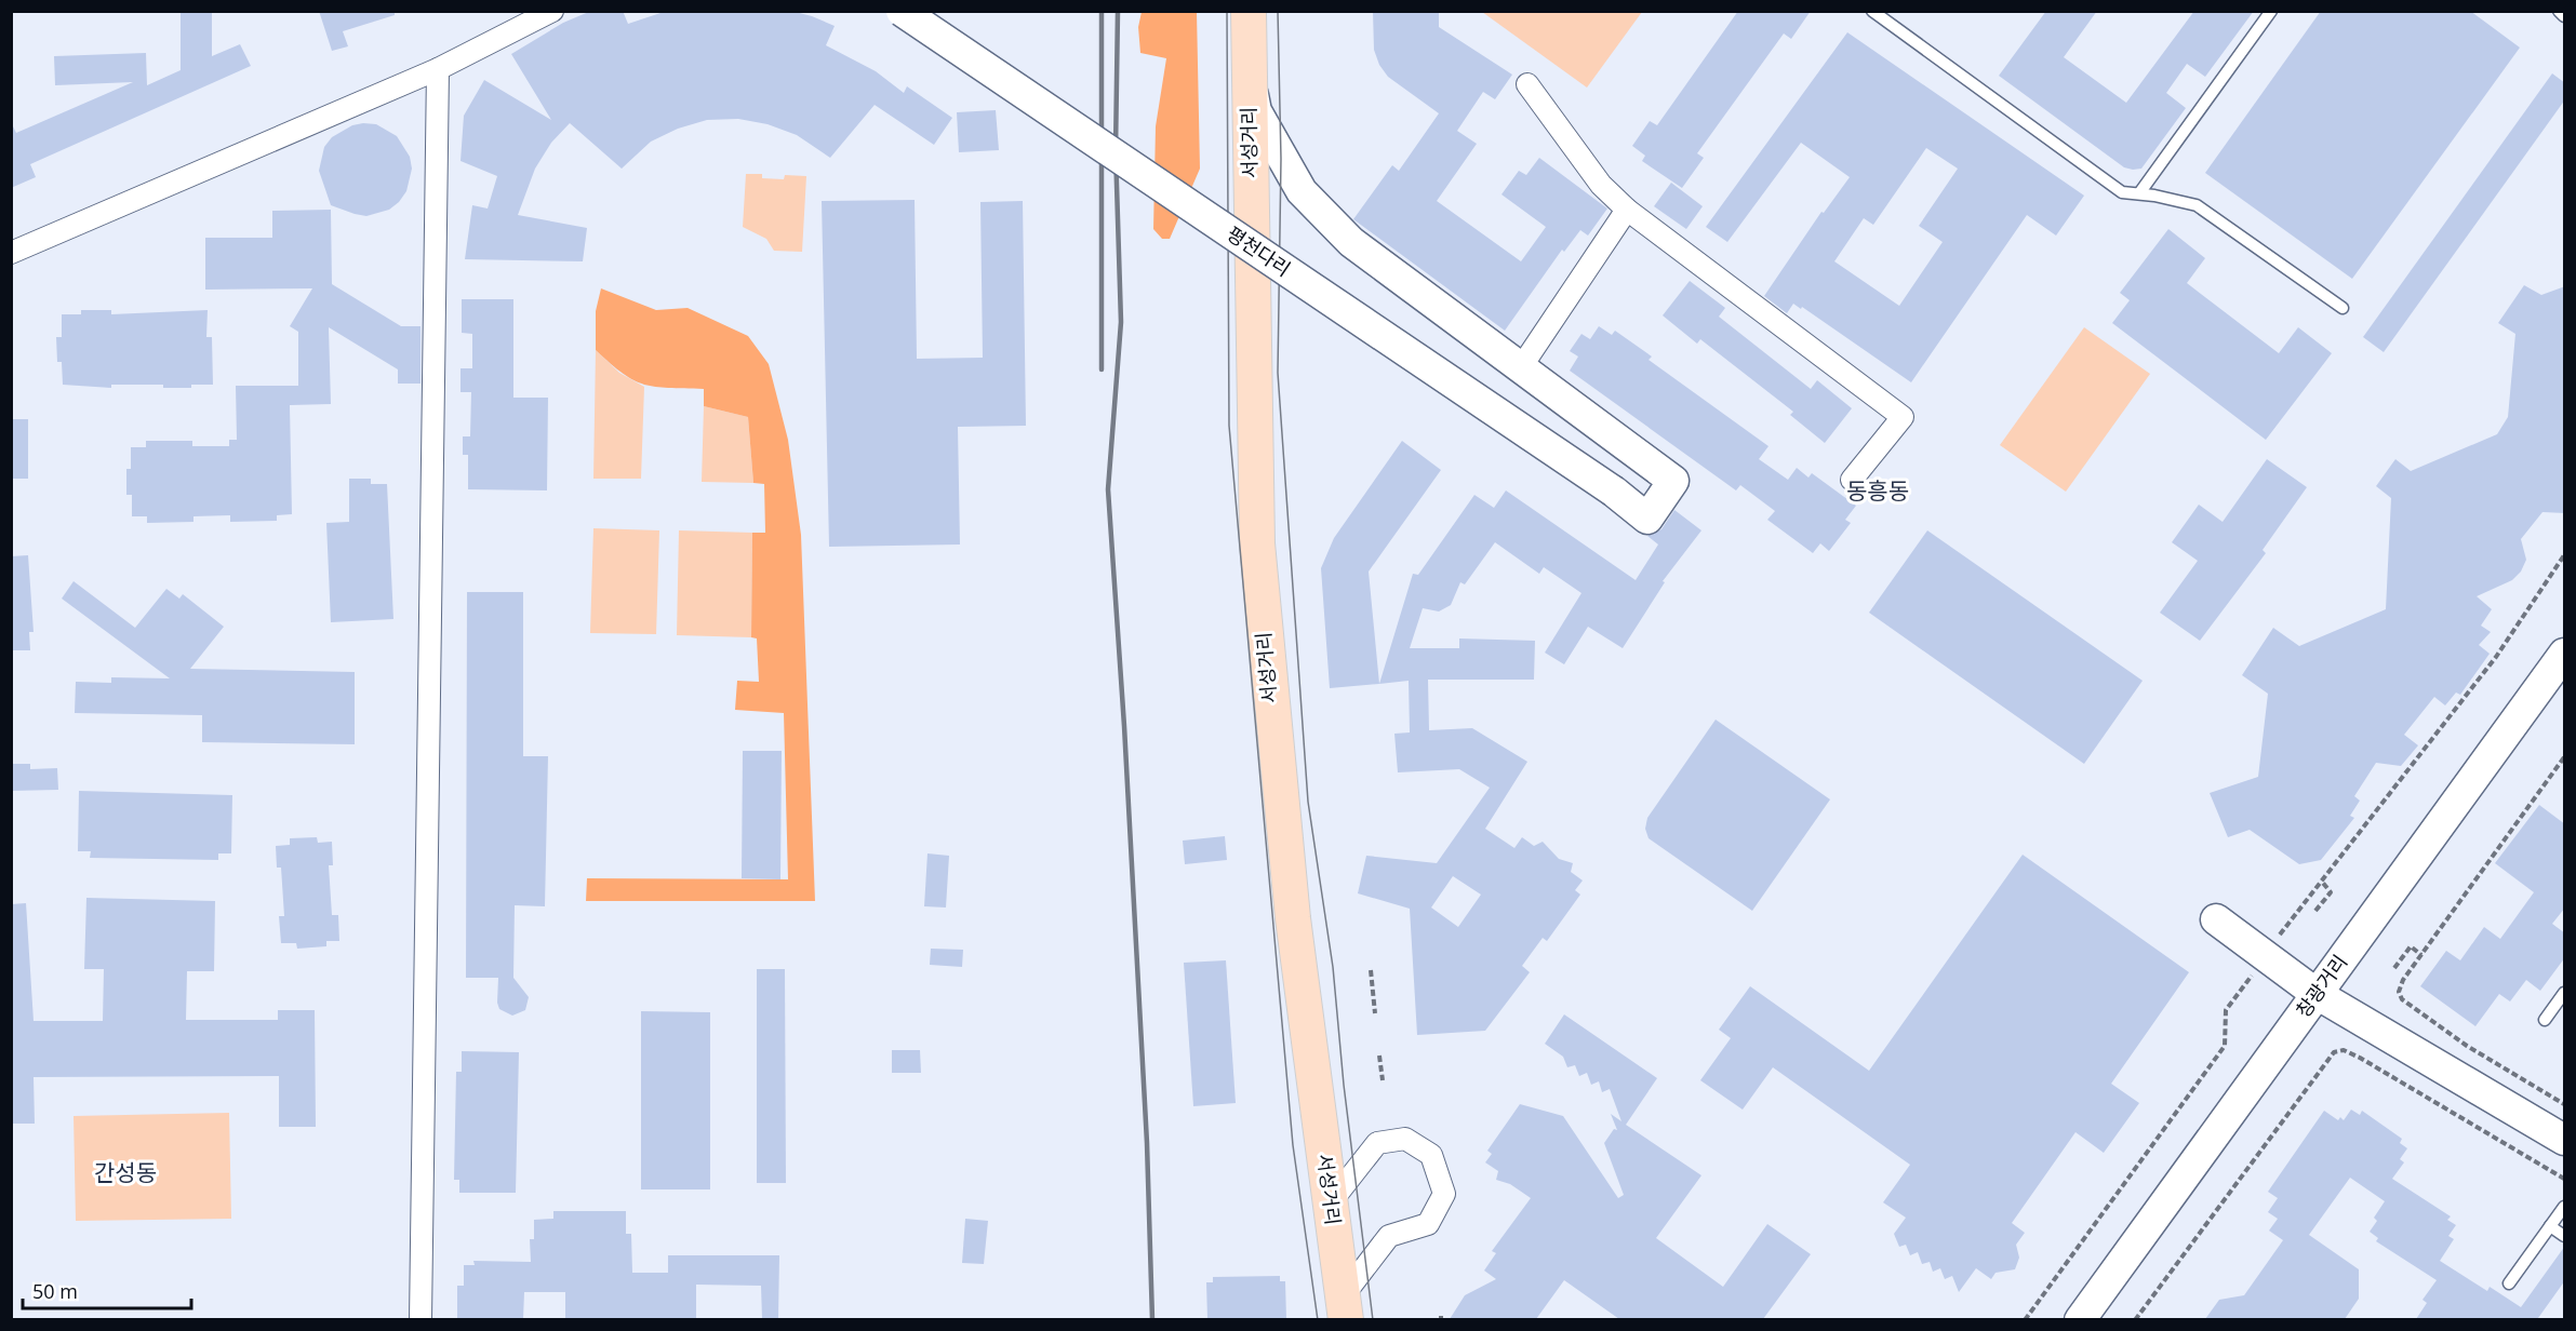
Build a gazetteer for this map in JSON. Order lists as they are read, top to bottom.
{
  "streets": {
    "main road": ["서성거리"],
    "street": ["평천다리", "창광거리"]
  },
  "districts": ["동흥동", "간성동"],
  "scale_bar": "50 m"
}
